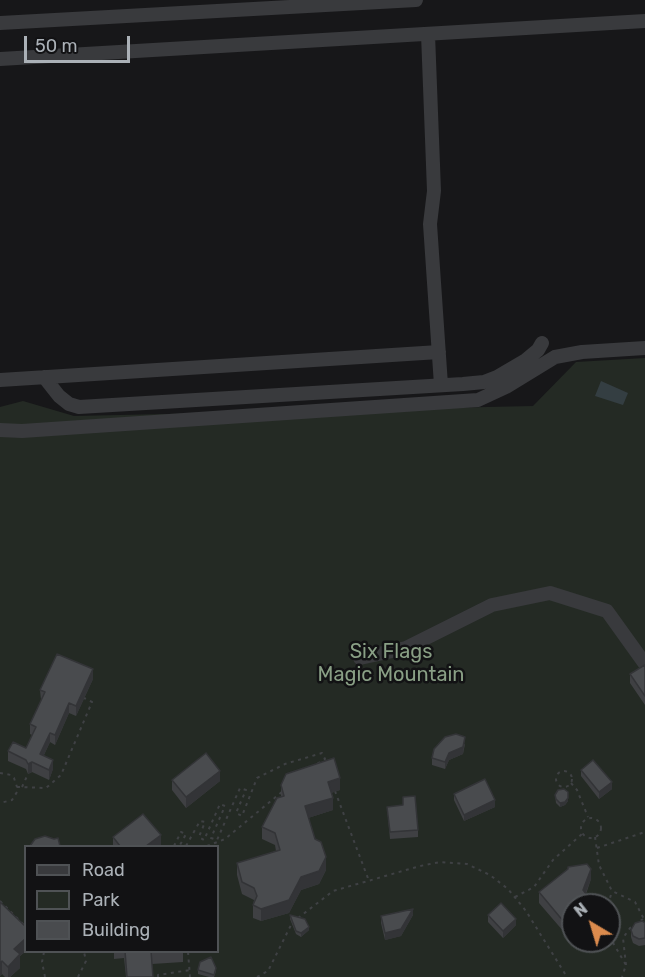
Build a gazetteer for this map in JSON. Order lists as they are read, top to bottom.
{
  "parks": ["Six Flags Magic Mountain"],
  "legend": ["Road", "Park", "Building"],
  "scale_bar": "50 m",
  "north": "top left"
}
